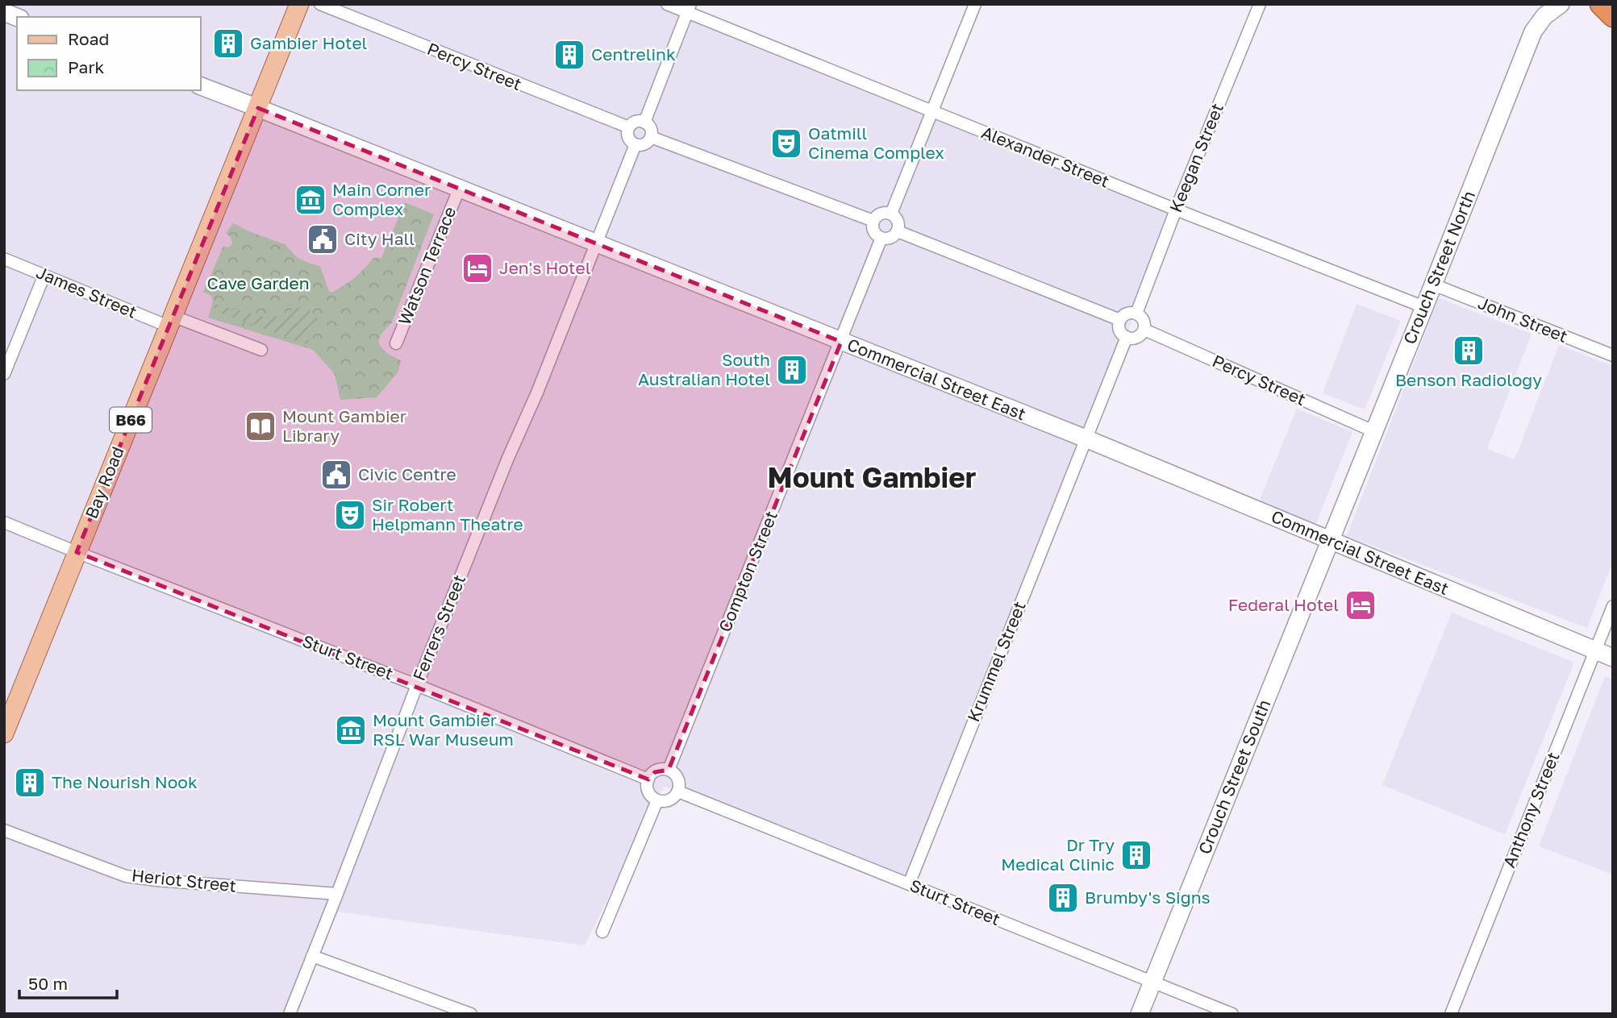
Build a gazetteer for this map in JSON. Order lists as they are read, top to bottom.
{
  "streets": {
    "main road": ["B66", "Bay Road"],
    "street": [
      "Percy Street",
      "Alexander Street",
      "Keegan Street",
      "Watson Terrace",
      "Crouch Street North",
      "James Street",
      "John Street",
      "Commercial Street East",
      "Compton Street",
      "Ferrers Street",
      "Sturt Street",
      "Krummel Street",
      "Crouch Street South",
      "Anthony Street",
      "Heriot Street"
    ]
  },
  "crossings": [
    ["Percy Street", "Keegan Street"],
    ["Percy Street", "Crouch Street North"],
    ["Percy Street", "Ferrers Street"],
    ["Alexander Street", "Keegan Street"],
    ["Alexander Street", "Crouch Street North"],
    ["Watson Terrace", "Commercial Street East"],
    ["Crouch Street North", "John Street"],
    ["Crouch Street North", "Commercial Street East"],
    ["Crouch Street North", "Crouch Street South"],
    ["James Street", "Bay Road"],
    ["Commercial Street East", "B66"],
    ["Commercial Street East", "Bay Road"],
    ["Commercial Street East", "Compton Street"],
    ["Commercial Street East", "Ferrers Street"],
    ["Commercial Street East", "Krummel Street"],
    ["Commercial Street East", "Crouch Street South"],
    ["Commercial Street East", "Anthony Street"],
    ["B66", "Bay Road"],
    ["Bay Road", "Sturt Street"],
    ["Compton Street", "Sturt Street"],
    ["Ferrers Street", "Sturt Street"],
    ["Ferrers Street", "Heriot Street"],
    ["Sturt Street", "Krummel Street"],
    ["Sturt Street", "Crouch Street South"]
  ],
  "districts": ["Mount Gambier"],
  "parks": ["Cave Garden"],
  "places": {
    "building": [
      "Gambier Hotel",
      "Centrelink",
      "Benson Radiology",
      "South Australian Hotel",
      "The Nourish Nook",
      "Dr Try Medical Clinic",
      "Brumby's Signs"
    ],
    "theatre": ["Oatmill Cinema Complex", "Sir Robert Helpmann Theatre"],
    "museum": ["Main Corner Complex", "Mount Gambier RSL War Museum"],
    "public building": ["City Hall", "Civic Centre"],
    "hotel": ["Jen's Hotel", "Federal Hotel"],
    "library": ["Mount Gambier Library"]
  },
  "legend": ["Road", "Park"],
  "scale_bar": "50 m"
}
